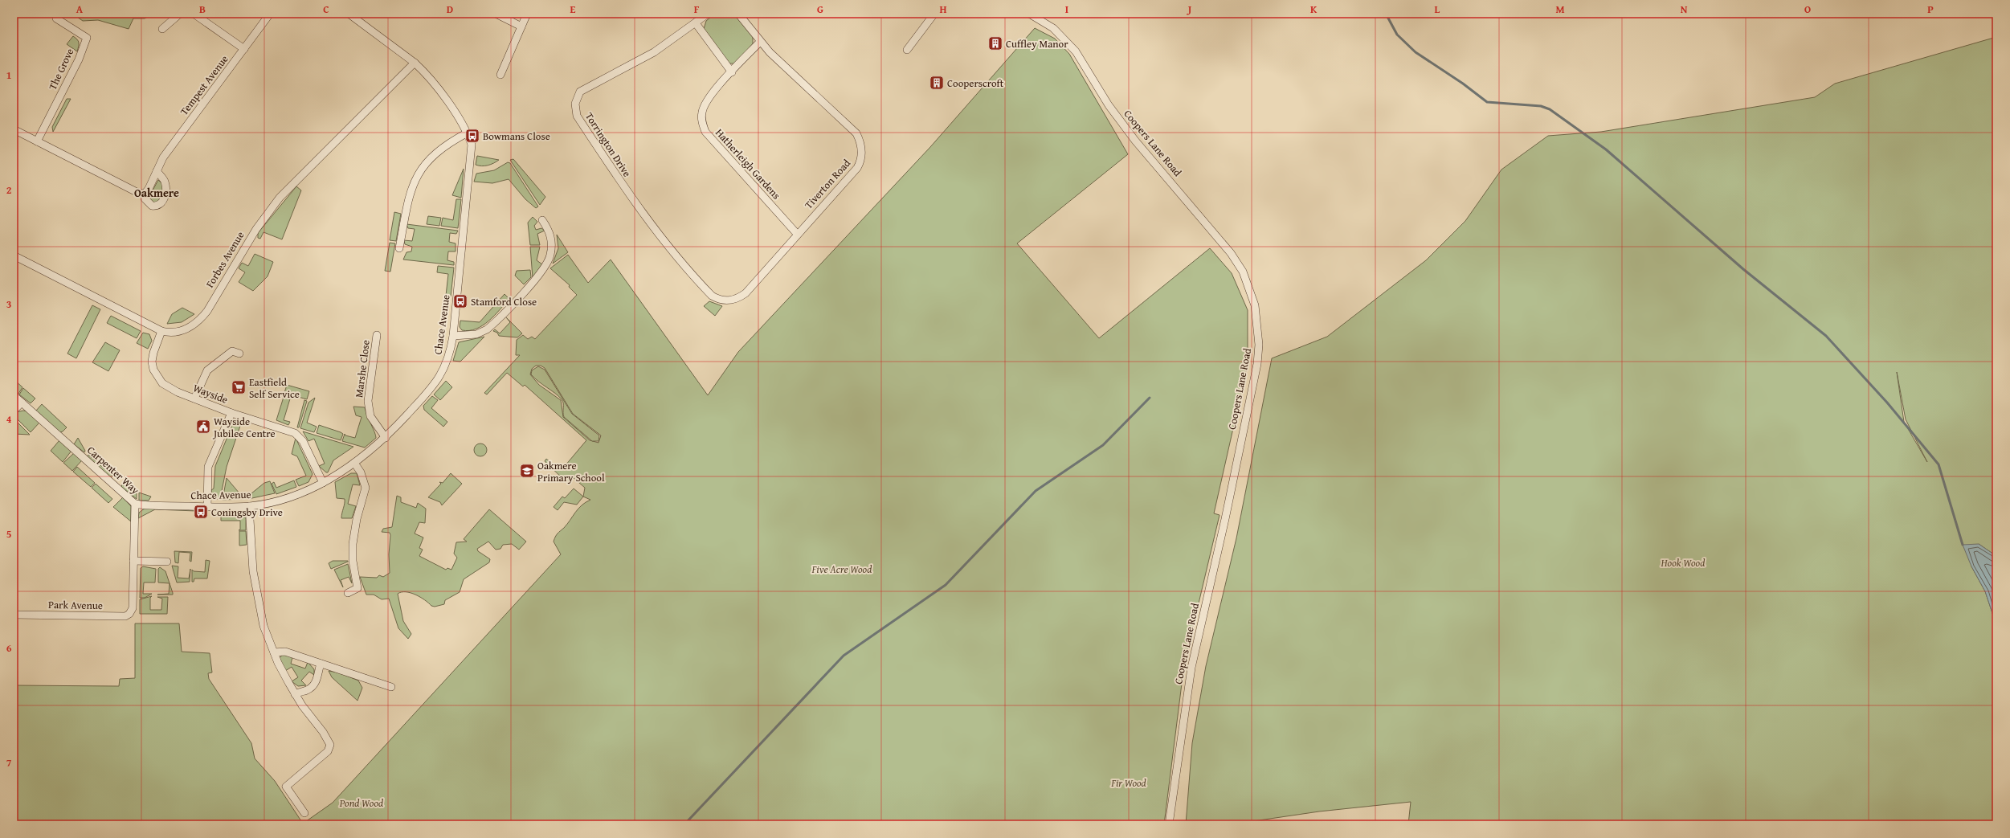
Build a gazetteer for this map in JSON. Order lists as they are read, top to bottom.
{
  "streets": {
    "street": [
      "The Grove",
      "Tempest Avenue",
      "Coopers Lane Road",
      "Torrington Drive",
      "Hatherleigh Gardens",
      "Tiverton Road",
      "Forbes Avenue",
      "Chace Avenue",
      "Marshe Close",
      "Wayside",
      "Carpenter Way",
      "Park Avenue"
    ]
  },
  "crossings": [
    ["Torrington Drive", "Tiverton Road"],
    ["Hatherleigh Gardens", "Tiverton Road"],
    ["Forbes Avenue", "Chace Avenue"],
    ["Forbes Avenue", "Wayside"],
    ["Chace Avenue", "Marshe Close"],
    ["Chace Avenue", "Wayside"],
    ["Chace Avenue", "Carpenter Way"],
    ["Carpenter Way", "Park Avenue"]
  ],
  "districts": ["Oakmere"],
  "parks": [
    "Hook Wood",
    "Five Acre Wood",
    "Fir Wood",
    "Pond Wood"
  ],
  "places": {
    "building": ["Cuffley Manor", "Cooperscroft"],
    "bus stop": ["Bowmans Close", "Stamford Close", "Coningsby Drive"],
    "supermarket": ["Eastfield Self Service"],
    "public building": ["Wayside Jubilee Centre"],
    "school or university": ["Oakmere Primary School"]
  },
  "grid": {
    "columns": [
      "A",
      "B",
      "C",
      "D",
      "E",
      "F",
      "G",
      "H",
      "I",
      "J",
      "K",
      "L",
      "M",
      "N",
      "O",
      "P"
    ],
    "rows": [
      "1",
      "2",
      "3",
      "4",
      "5",
      "6",
      "7"
    ]
  }
}
